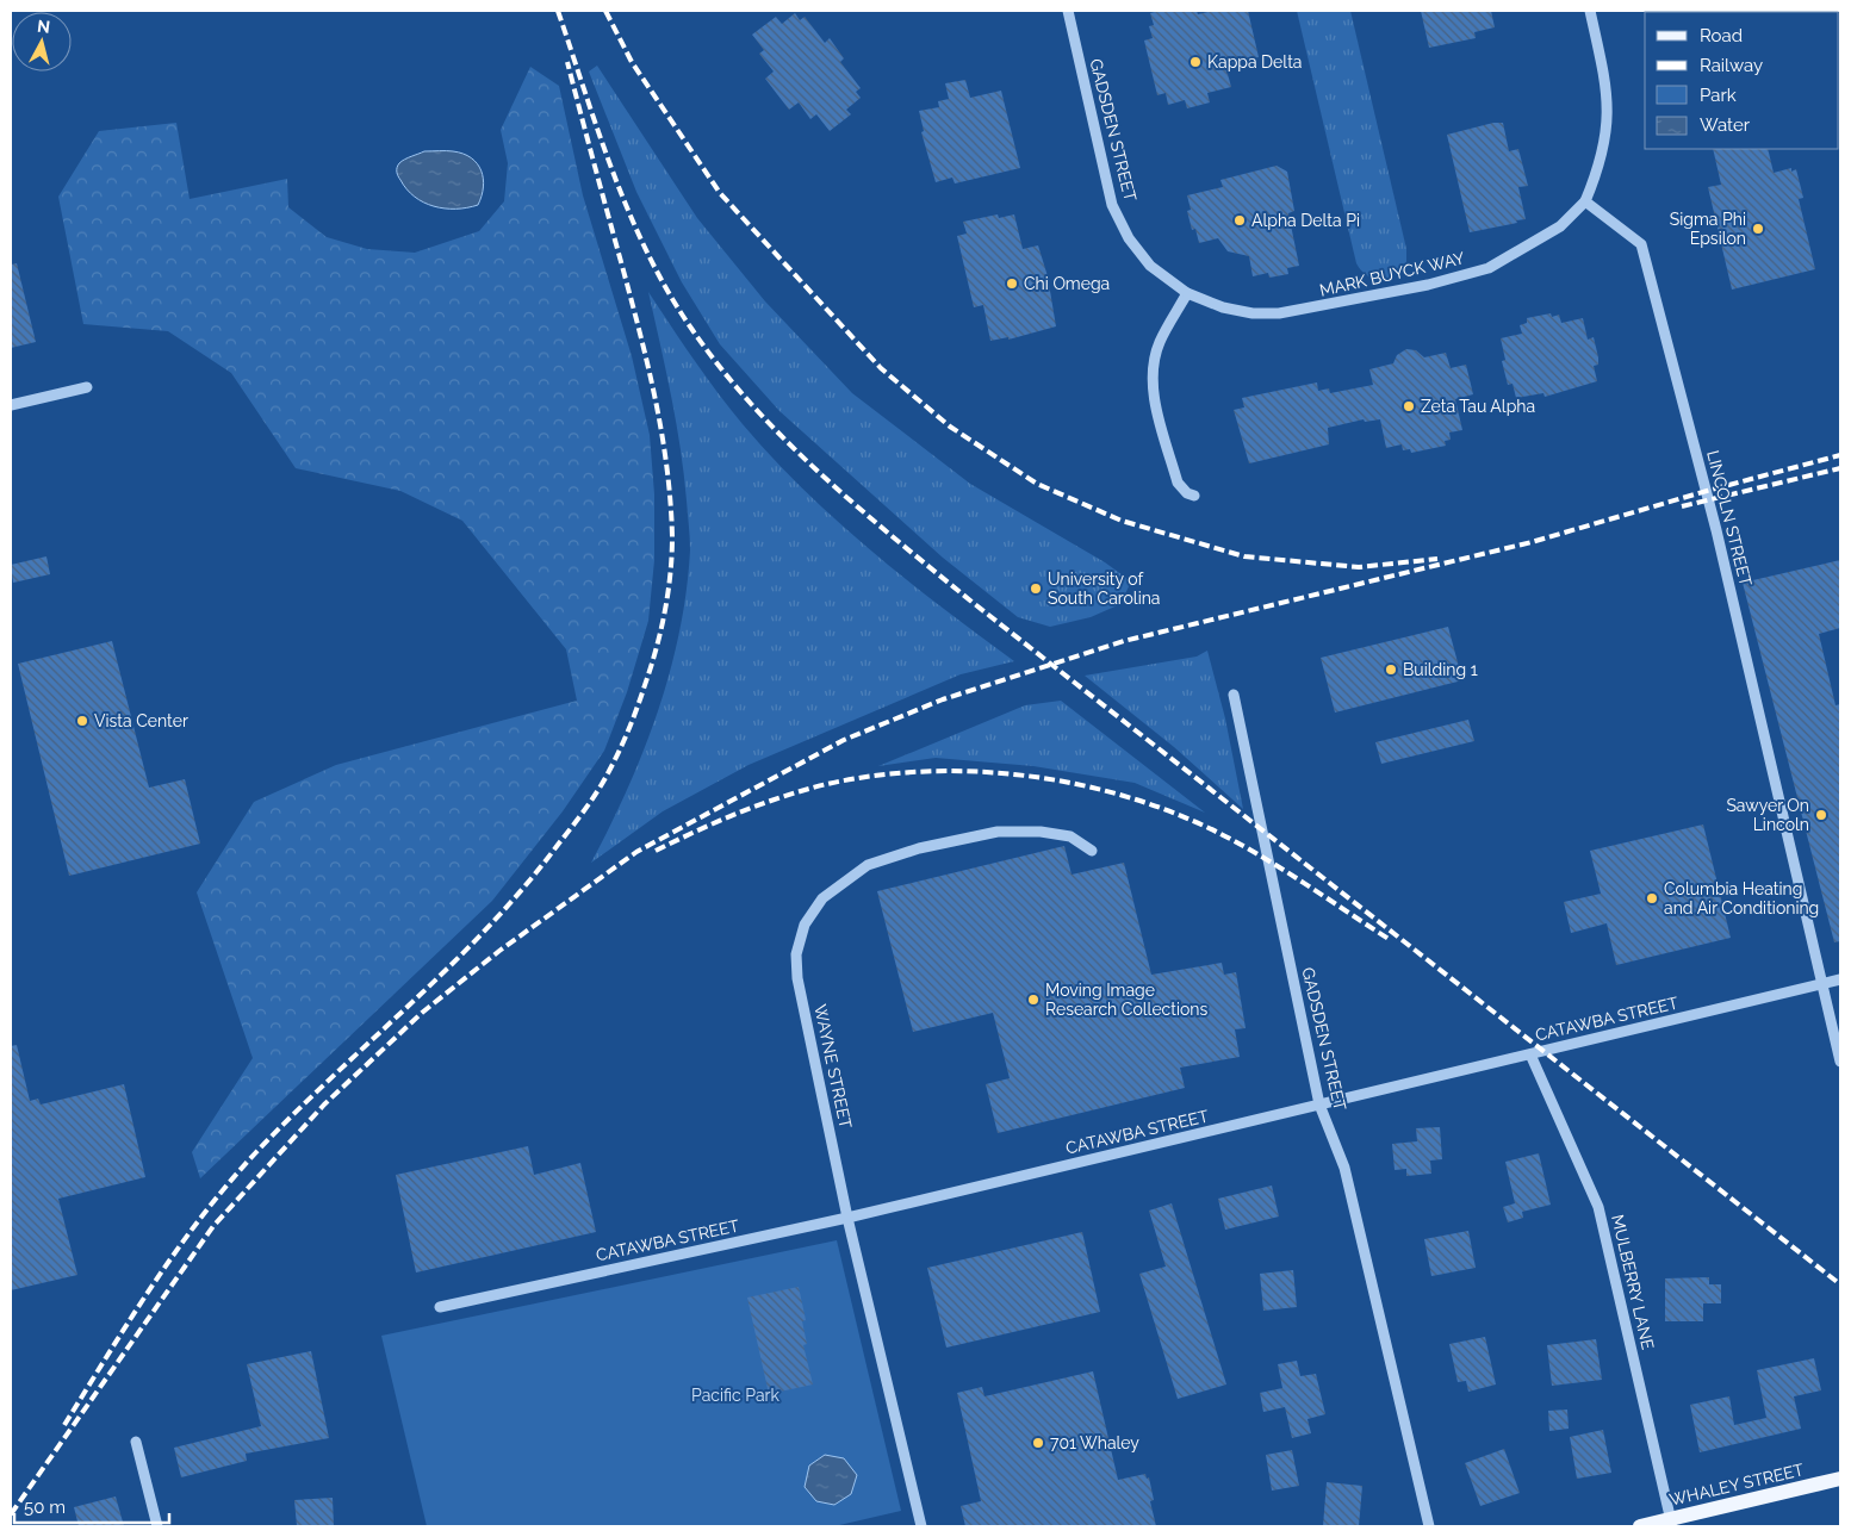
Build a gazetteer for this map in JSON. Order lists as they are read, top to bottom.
{
  "streets": {
    "main road": ["WHALEY STREET"],
    "street": [
      "GADSDEN STREET",
      "MARK BUYCK WAY",
      "LINCOLN STREET",
      "CATAWBA STREET",
      "WAYNE STREET",
      "MULBERRY LANE"
    ]
  },
  "crossings": [
    ["GADSDEN STREET", "MARK BUYCK WAY"],
    ["GADSDEN STREET", "CATAWBA STREET"],
    ["MARK BUYCK WAY", "LINCOLN STREET"],
    ["LINCOLN STREET", "CATAWBA STREET"],
    ["CATAWBA STREET", "WAYNE STREET"],
    ["CATAWBA STREET", "MULBERRY LANE"],
    ["MULBERRY LANE", "WHALEY STREET"]
  ],
  "parks": ["Pacific Park"],
  "places": [
    "Kappa Delta",
    "Alpha Delta Pi",
    "Sigma Phi Epsilon",
    "Chi Omega",
    "Zeta Tau Alpha",
    "University of South Carolina",
    "Building 1",
    "Vista Center",
    "Sawyer On Lincoln",
    "Columbia Heating and Air Conditioning",
    "Moving Image Research Collections",
    "701 Whaley"
  ],
  "legend": [
    "Road",
    "Railway",
    "Park",
    "Water"
  ],
  "scale_bar": "50 m",
  "north": "top"
}
